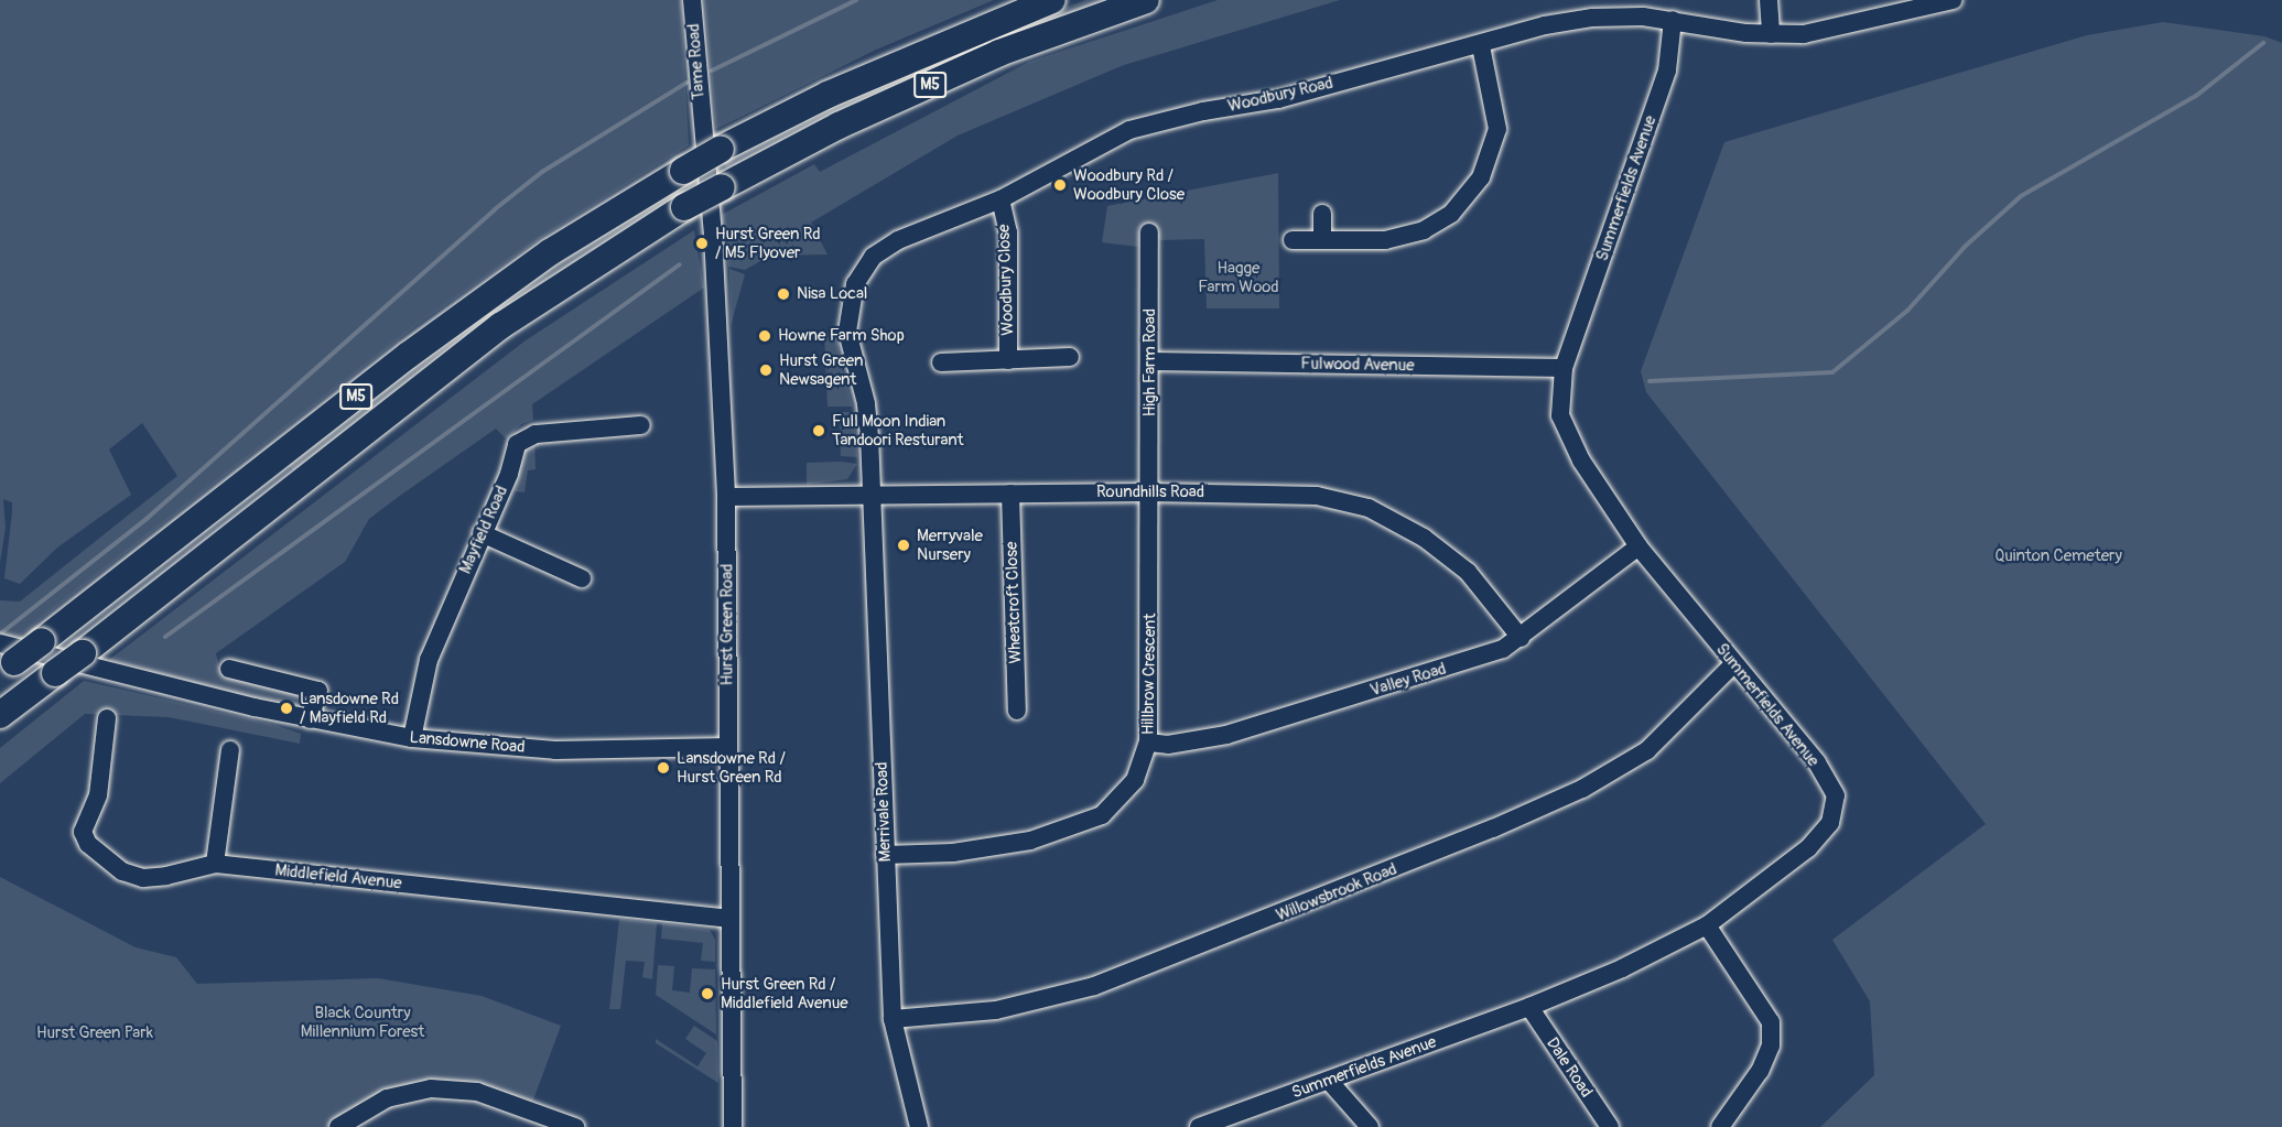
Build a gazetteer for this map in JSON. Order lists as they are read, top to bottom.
{
  "streets": {
    "highway": ["M5"],
    "street": [
      "Tame Road",
      "Woodbury Road",
      "Summerfields Avenue",
      "Woodbury Close",
      "High Farm Road",
      "Fulwood Avenue",
      "Roundhills Road",
      "Mayfield Road",
      "Wheatcroft Close",
      "Hurst Green Road",
      "Hillbrow Crescent",
      "Valley Road",
      "Lansdowne Road",
      "Merrivale Road",
      "Middlefield Avenue",
      "Willowsbrook Road",
      "Dale Road"
    ]
  },
  "crossings": [
    ["Tame Road", "Hurst Green Road"],
    ["M5", "Lansdowne Road"],
    ["Woodbury Road", "Summerfields Avenue"],
    ["Woodbury Road", "Woodbury Close"],
    ["Woodbury Road", "Roundhills Road"],
    ["Woodbury Road", "Merrivale Road"],
    ["Summerfields Avenue", "Fulwood Avenue"],
    ["Summerfields Avenue", "Valley Road"],
    ["Summerfields Avenue", "Willowsbrook Road"],
    ["Summerfields Avenue", "Dale Road"],
    ["High Farm Road", "Fulwood Avenue"],
    ["High Farm Road", "Roundhills Road"],
    ["High Farm Road", "Hillbrow Crescent"],
    ["Roundhills Road", "Wheatcroft Close"],
    ["Roundhills Road", "Hurst Green Road"],
    ["Roundhills Road", "Hillbrow Crescent"],
    ["Roundhills Road", "Valley Road"],
    ["Roundhills Road", "Merrivale Road"],
    ["Mayfield Road", "Lansdowne Road"],
    ["Hurst Green Road", "Lansdowne Road"],
    ["Hurst Green Road", "Middlefield Avenue"],
    ["Hillbrow Crescent", "Valley Road"],
    ["Hillbrow Crescent", "Merrivale Road"],
    ["Merrivale Road", "Willowsbrook Road"]
  ],
  "parks": [
    "Hagge Farm Wood",
    "Quinton Cemetery",
    "Black Country Millennium Forest",
    "Hurst Green Park"
  ],
  "places": [
    "Woodbury Rd / Woodbury Close",
    "Hurst Green Rd / M5 Flyover",
    "Nisa Local",
    "Howne Farm Shop",
    "Hurst Green Newsagent",
    "Full Moon Indian Tandoori Resturant",
    "Merryvale Nursery",
    "Lansdowne Rd / Mayfield Rd",
    "Lansdowne Rd / Hurst Green Rd",
    "Hurst Green Rd / Middlefield Avenue"
  ]
}
